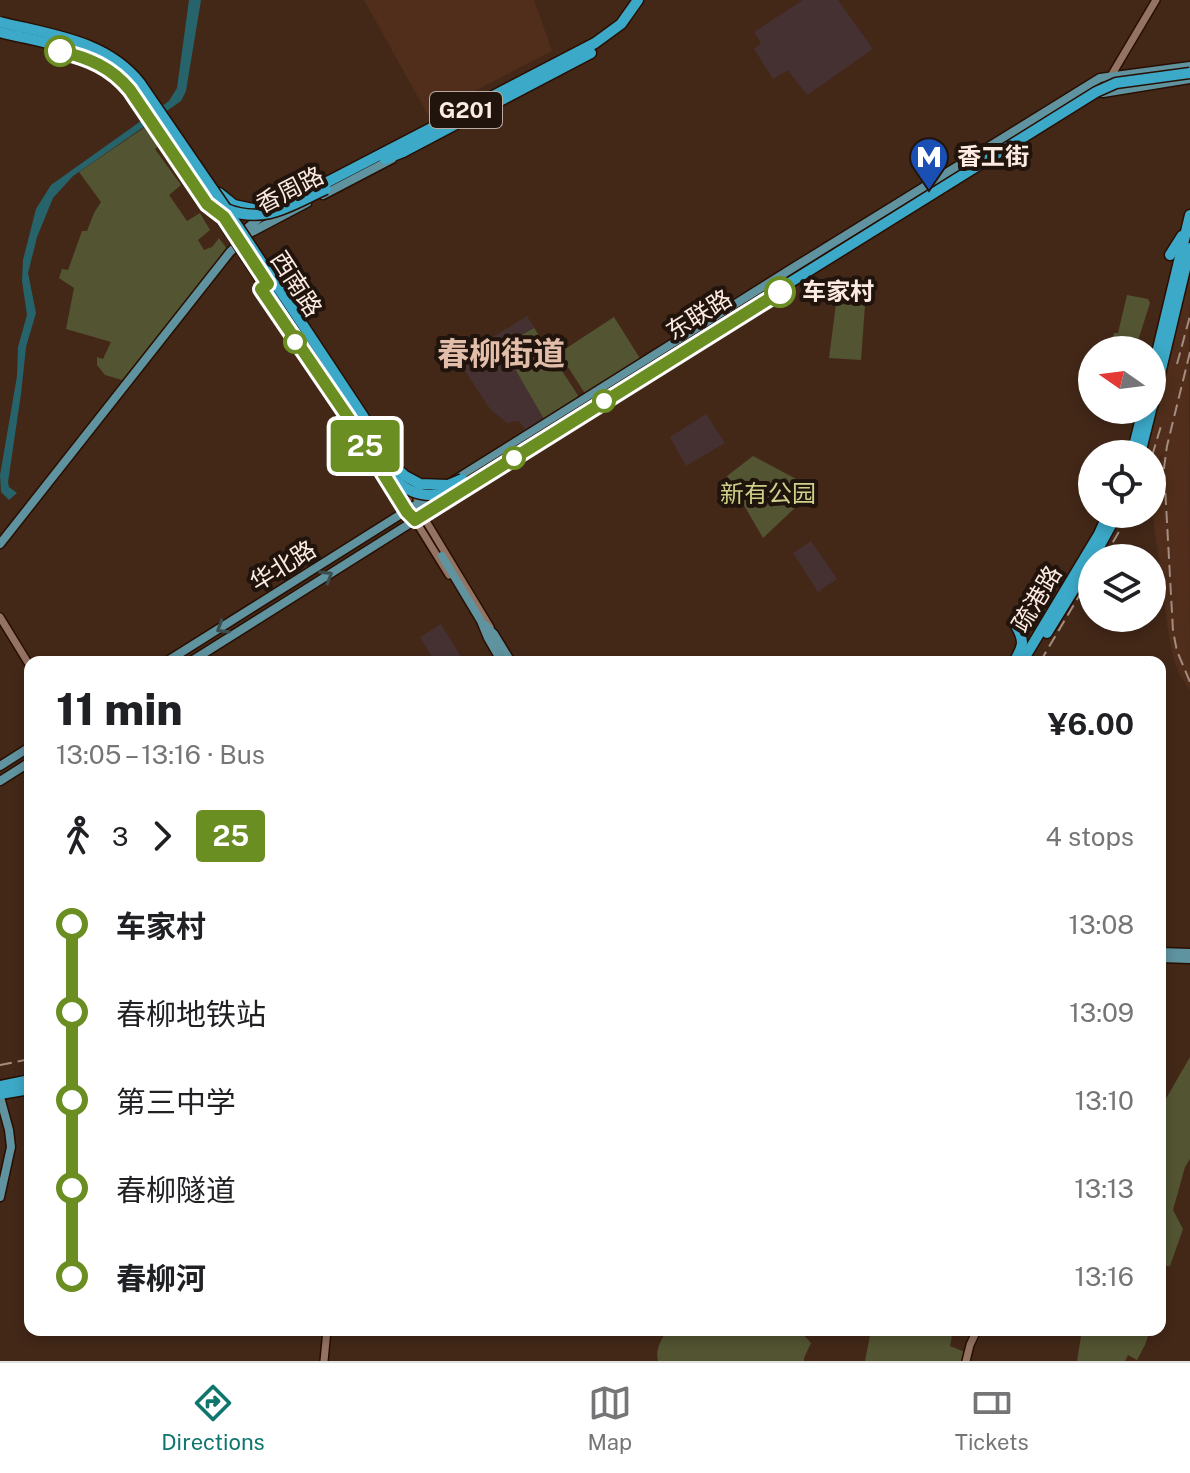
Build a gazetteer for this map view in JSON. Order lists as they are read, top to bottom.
{
  "streets": {
    "highway": [
      "G201",
      "香周路",
      "东联路",
      "疏港路"
    ],
    "main road": ["西南路", "华北路"]
  },
  "crossings": [
    ["G201", "香周路"],
    ["香周路", "西南路"],
    ["西南路", "华北路"]
  ],
  "districts": ["春柳街道"],
  "parks": ["新有公园"],
  "places": {
    "metro station": ["香工街"],
    "other": ["车家村"]
  },
  "lines": ["bus line 25"],
  "north": "left",
  "page": {
    "on_map": "25",
    "heading": ["11 min", "13:05 – 13:16 · Bus", "¥6.00"],
    "legs": ["3", "25", "4 stops"],
    "list": [
      {
        "name": "车家村",
        "value": "13:08"
      },
      {
        "name": "春柳地铁站",
        "value": "13:09"
      },
      {
        "name": "第三中学",
        "value": "13:10"
      },
      {
        "name": "春柳隧道",
        "value": "13:13"
      },
      {
        "name": "春柳河",
        "value": "13:16"
      }
    ],
    "tabs": ["Directions", "Map", "Tickets"]
  }
}
